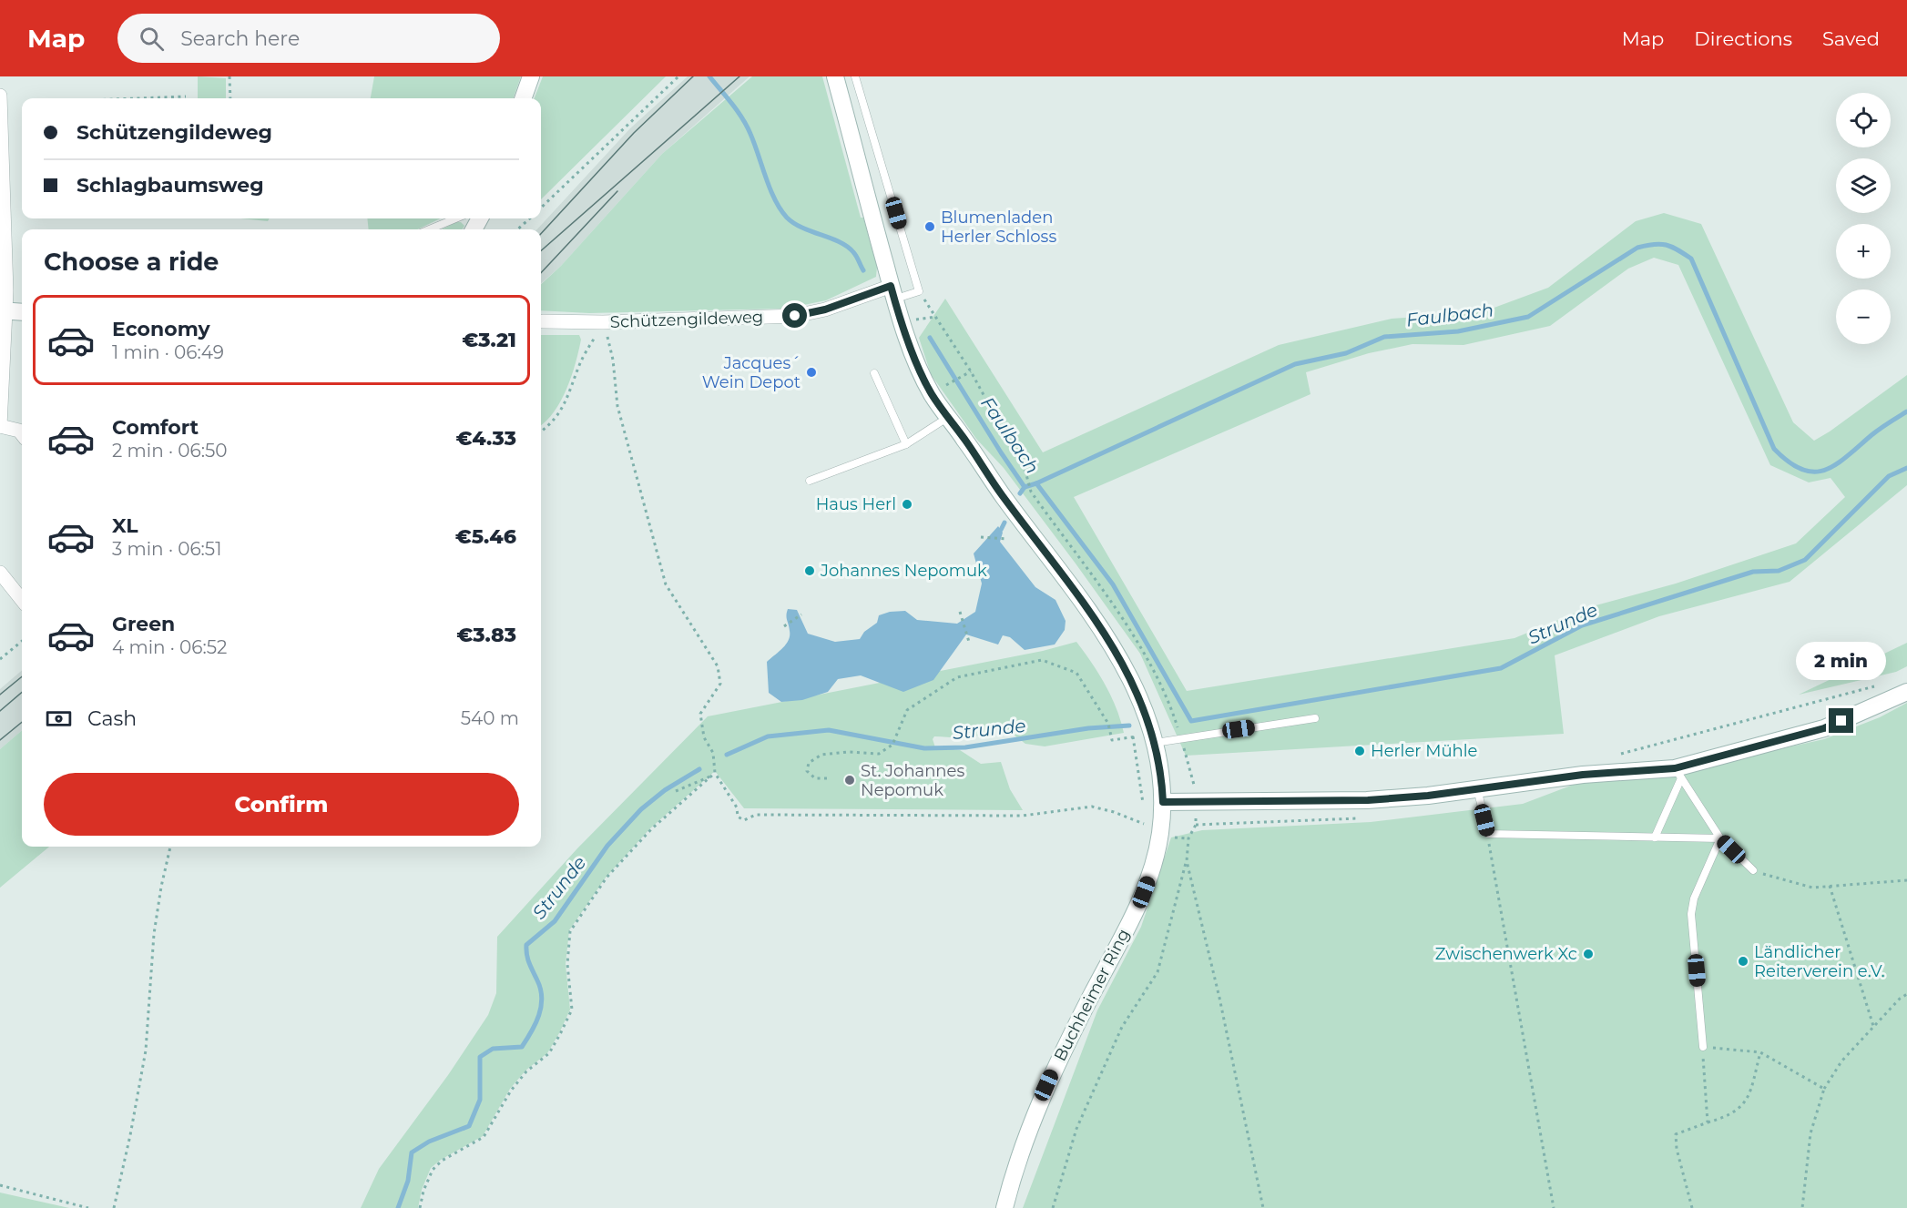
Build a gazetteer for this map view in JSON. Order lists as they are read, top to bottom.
{
  "streets": {
    "main road": ["Buchheimer Ring"],
    "street": ["Schützengildeweg"]
  },
  "crossings": [
    ["Schützengildeweg", "Buchheimer Ring"]
  ],
  "water": ["Faulbach", "Strunde"],
  "places": [
    "Blumenladen Herler Schloss",
    "Jacques´ Wein Depot",
    "Haus Herl",
    "Johannes Nepomuk",
    "Herler Mühle",
    "St. Johannes Nepomuk",
    "Zwischenwerk Xc",
    "Ländlicher Reiterverein e.V."
  ],
  "page": {
    "header": "Map",
    "search": "Search here",
    "nav": ["Map", "Directions", "Saved"],
    "map_buttons": ["+", "−"],
    "banner": ["Schützengildeweg", "Schlagbaumsweg"],
    "heading": "Choose a ride",
    "list": [
      {
        "name": "Economy",
        "note": "1 min · 06:49",
        "value": "€3.21"
      },
      {
        "name": "Comfort",
        "note": "2 min · 06:50",
        "value": "€4.33"
      },
      {
        "name": "XL",
        "note": "3 min · 06:51",
        "value": "€5.46"
      },
      {
        "name": "Green",
        "note": "4 min · 06:52",
        "value": "€3.83"
      }
    ],
    "bubble": "2 min",
    "pay": ["Cash", "540 m"],
    "buttons": "Confirm"
  }
}
